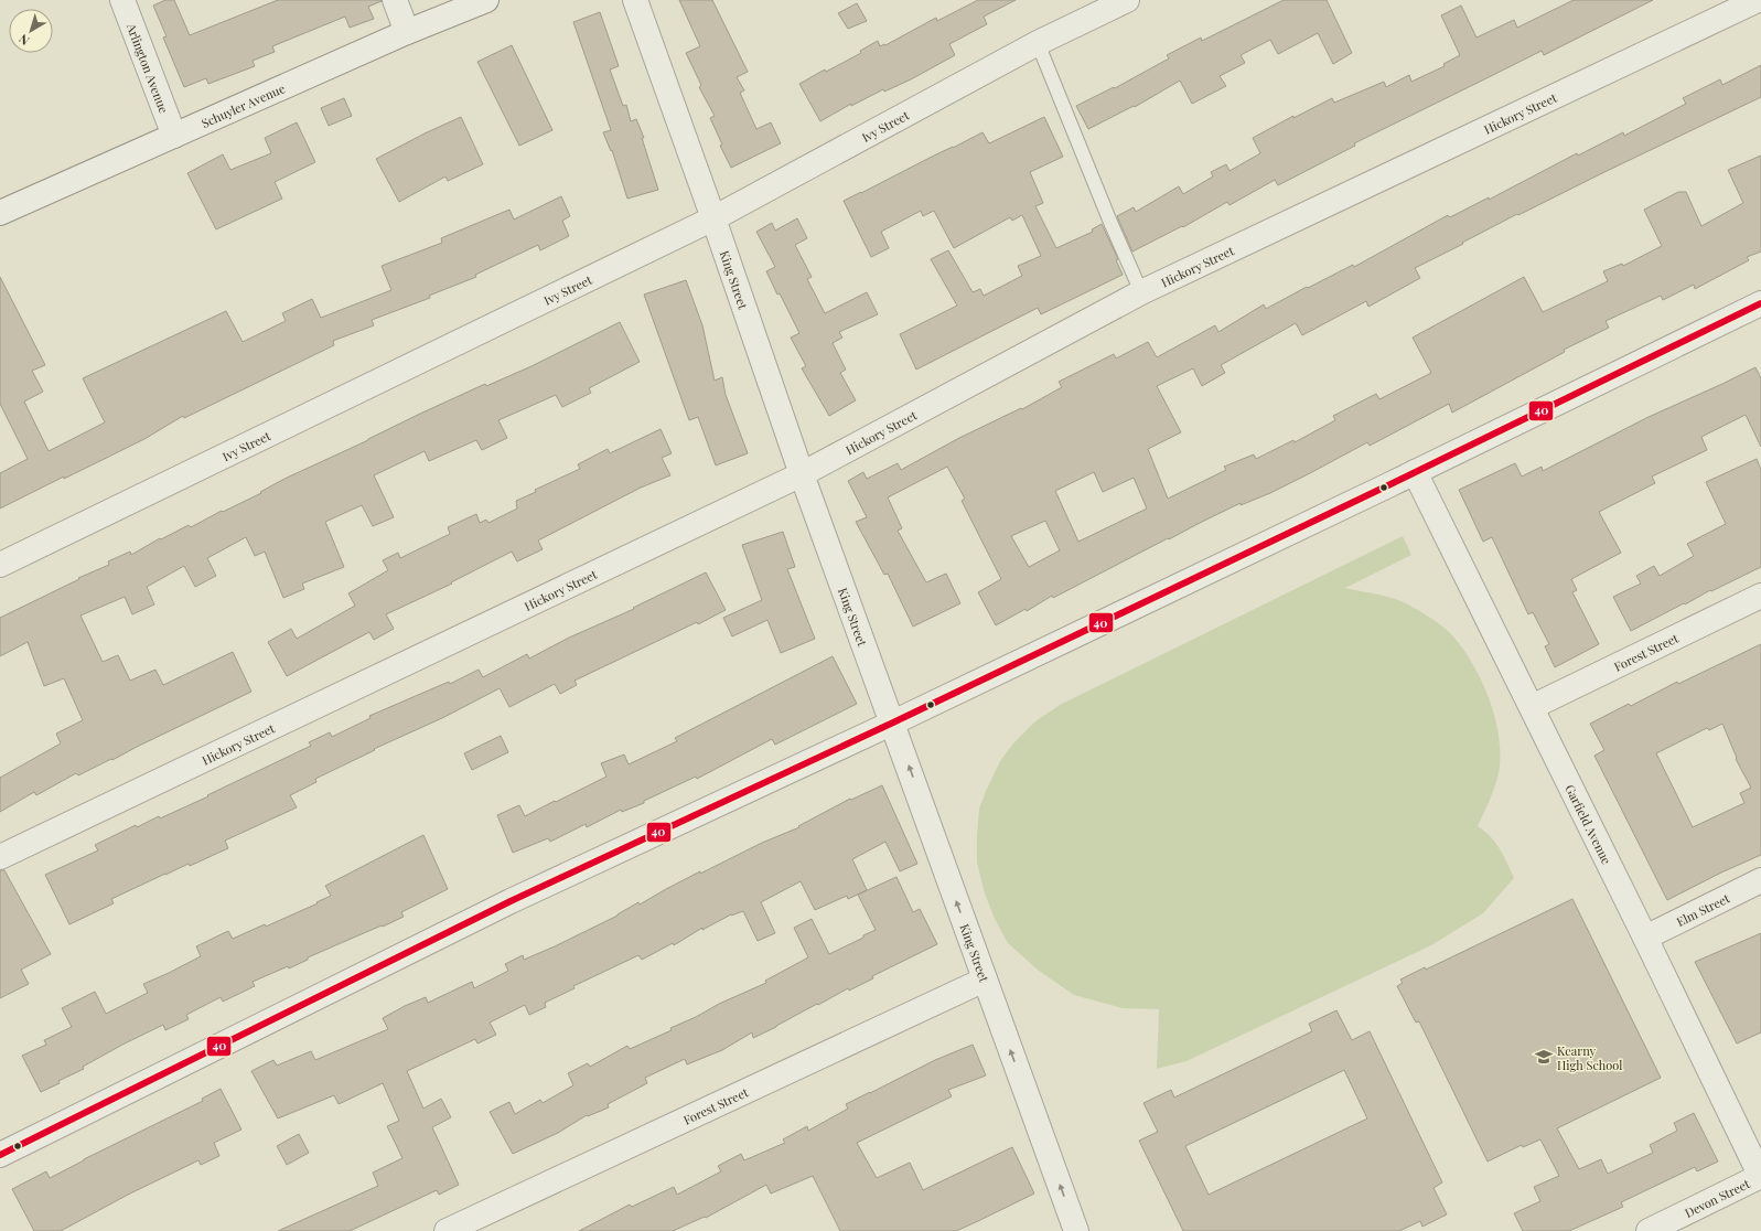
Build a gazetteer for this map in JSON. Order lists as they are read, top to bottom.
{
  "streets": {
    "street": [
      "Arlington Avenue",
      "Schuyler Avenue",
      "Hickory Street",
      "Ivy Street",
      "King Street",
      "Forest Street",
      "Garfield Avenue",
      "Elm Street",
      "Devon Street"
    ]
  },
  "crossings": [
    ["Arlington Avenue", "Schuyler Avenue"],
    ["Hickory Street", "King Street"],
    ["Ivy Street", "King Street"],
    ["King Street", "Forest Street"],
    ["Forest Street", "Garfield Avenue"],
    ["Garfield Avenue", "Elm Street"],
    ["Garfield Avenue", "Devon Street"]
  ],
  "one_way": ["King Street"],
  "places": {
    "school or university": ["Kearny High School"]
  },
  "lines": ["transit line 40"],
  "north": "bottom left"
}
